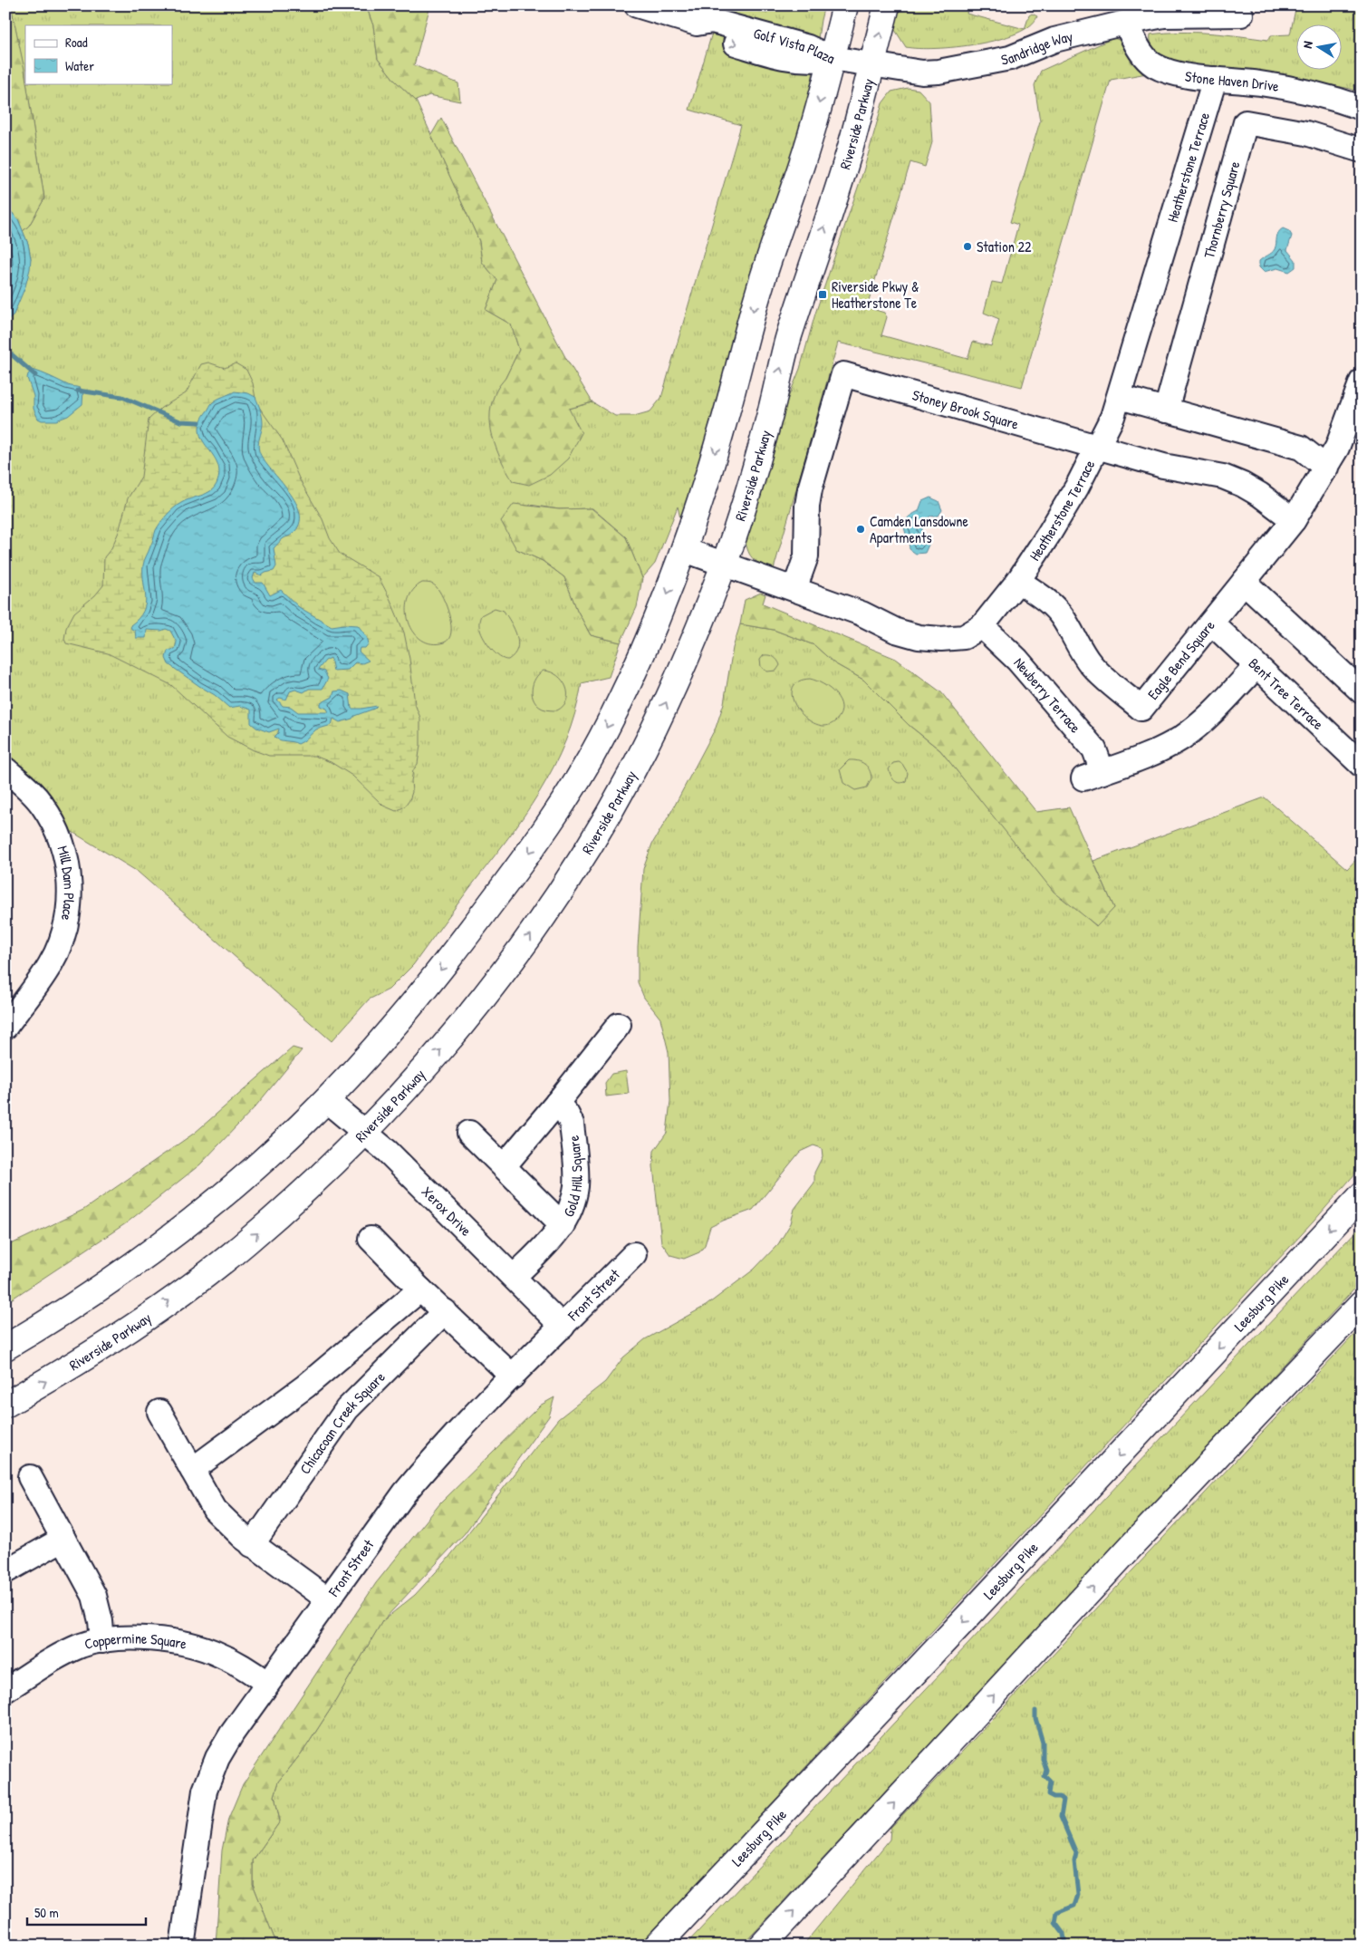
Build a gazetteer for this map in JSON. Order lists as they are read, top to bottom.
{
  "streets": {
    "main road": ["Riverside Parkway", "Leesburg Pike"],
    "street": [
      "Golf Vista Plaza",
      "Sandridge Way",
      "Stone Haven Drive",
      "Heatherstone Terrace",
      "Thornberry Square",
      "Stoney Brook Square",
      "Eagle Bend Square",
      "Bent Tree Terrace",
      "Newberry Terrace",
      "Mill Dam Place",
      "Gold Hill Square",
      "Xerox Drive",
      "Front Street",
      "Chicacoan Creek Square",
      "Coppermine Square"
    ]
  },
  "crossings": [
    ["Golf Vista Plaza", "Sandridge Way"],
    ["Sandridge Way", "Stone Haven Drive"],
    ["Sandridge Way", "Riverside Parkway"],
    ["Stone Haven Drive", "Heatherstone Terrace"],
    ["Riverside Parkway", "Heatherstone Terrace"],
    ["Riverside Parkway", "Xerox Drive"],
    ["Heatherstone Terrace", "Stoney Brook Square"],
    ["Heatherstone Terrace", "Eagle Bend Square"],
    ["Heatherstone Terrace", "Newberry Terrace"],
    ["Stoney Brook Square", "Eagle Bend Square"],
    ["Eagle Bend Square", "Bent Tree Terrace"],
    ["Bent Tree Terrace", "Newberry Terrace"],
    ["Gold Hill Square", "Xerox Drive"],
    ["Xerox Drive", "Front Street"],
    ["Front Street", "Coppermine Square"]
  ],
  "places": {
    "other": ["Station 22", "Camden Lansdowne Apartments"],
    "transit": ["Riverside Pkwy & Heatherstone Te"]
  },
  "legend": ["Road", "Water"],
  "scale_bar": "50 m",
  "north": "left"
}
